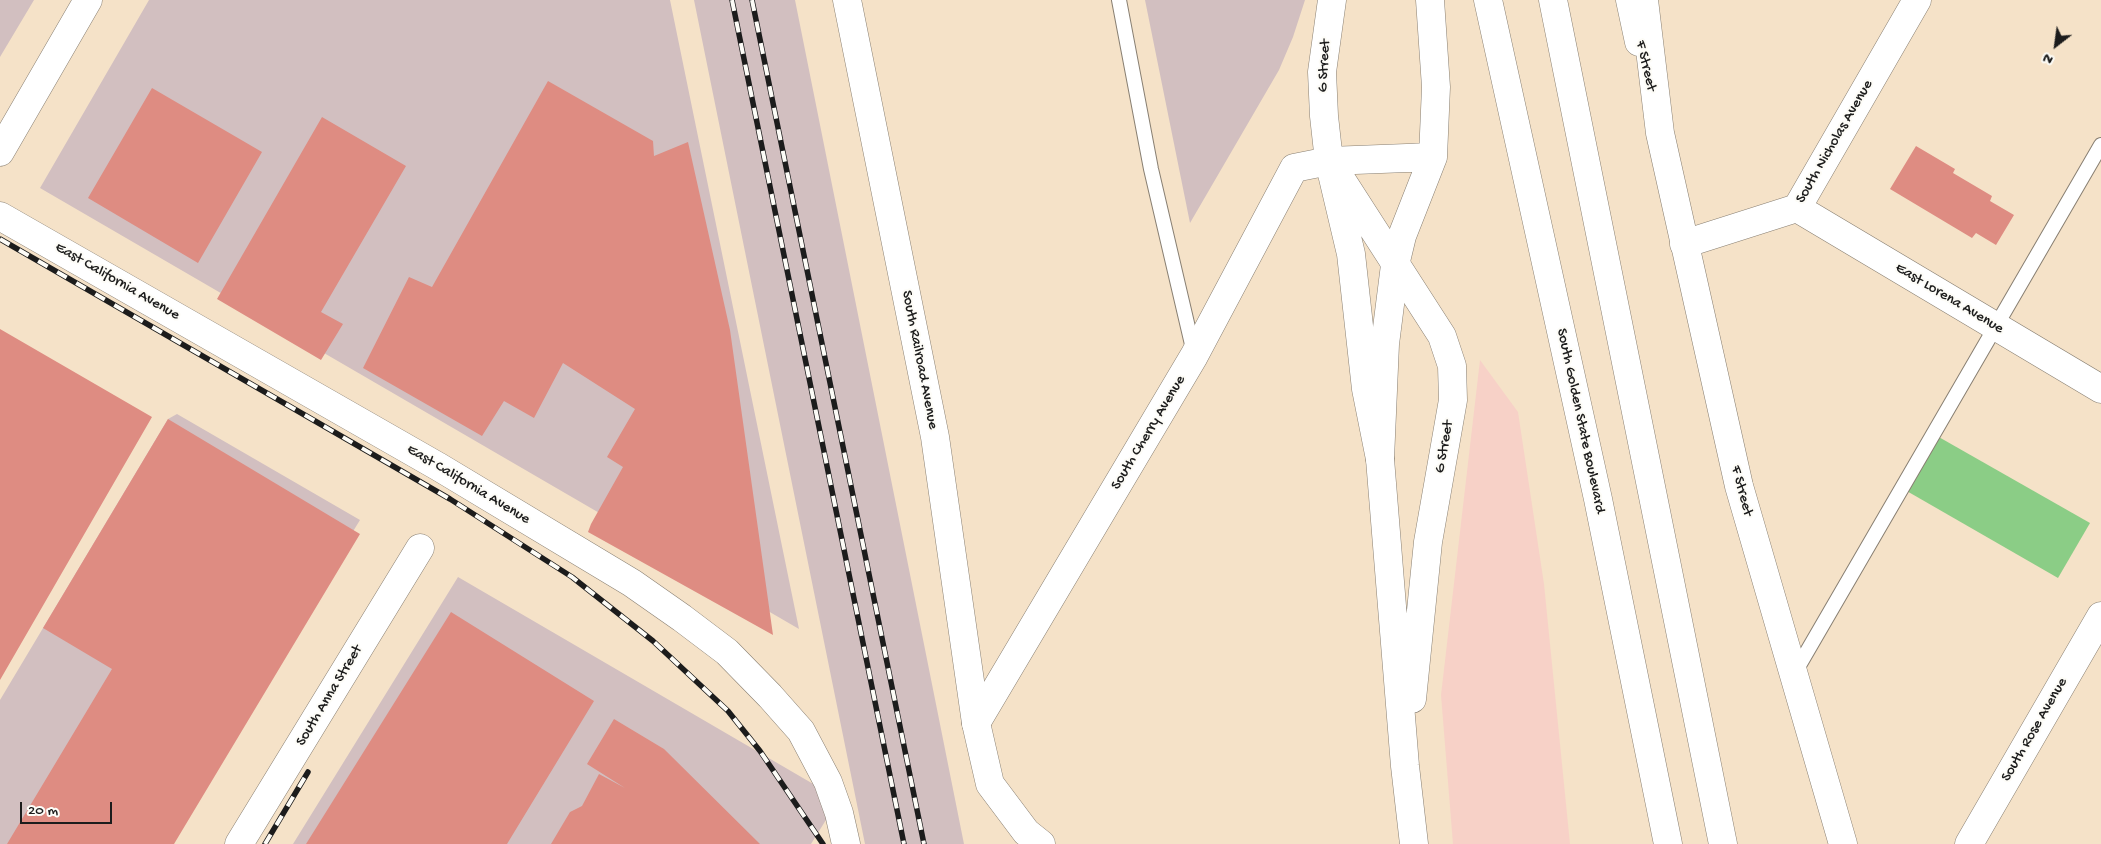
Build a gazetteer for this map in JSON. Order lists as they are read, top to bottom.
{
  "streets": {
    "main road": [
      "G Street",
      "F Street",
      "South Nicholas Avenue",
      "East California Avenue",
      "East Lorena Avenue",
      "South Railroad Avenue",
      "South Golden State Boulevard",
      "South Cherry Avenue",
      "South Anna Street",
      "South Rose Avenue"
    ]
  },
  "crossings": [
    ["G Street", "South Cherry Avenue"],
    ["F Street", "South Nicholas Avenue"],
    ["South Nicholas Avenue", "East Lorena Avenue"],
    ["South Railroad Avenue", "South Cherry Avenue"]
  ],
  "scale_bar": "20 m",
  "north": "bottom left"
}
